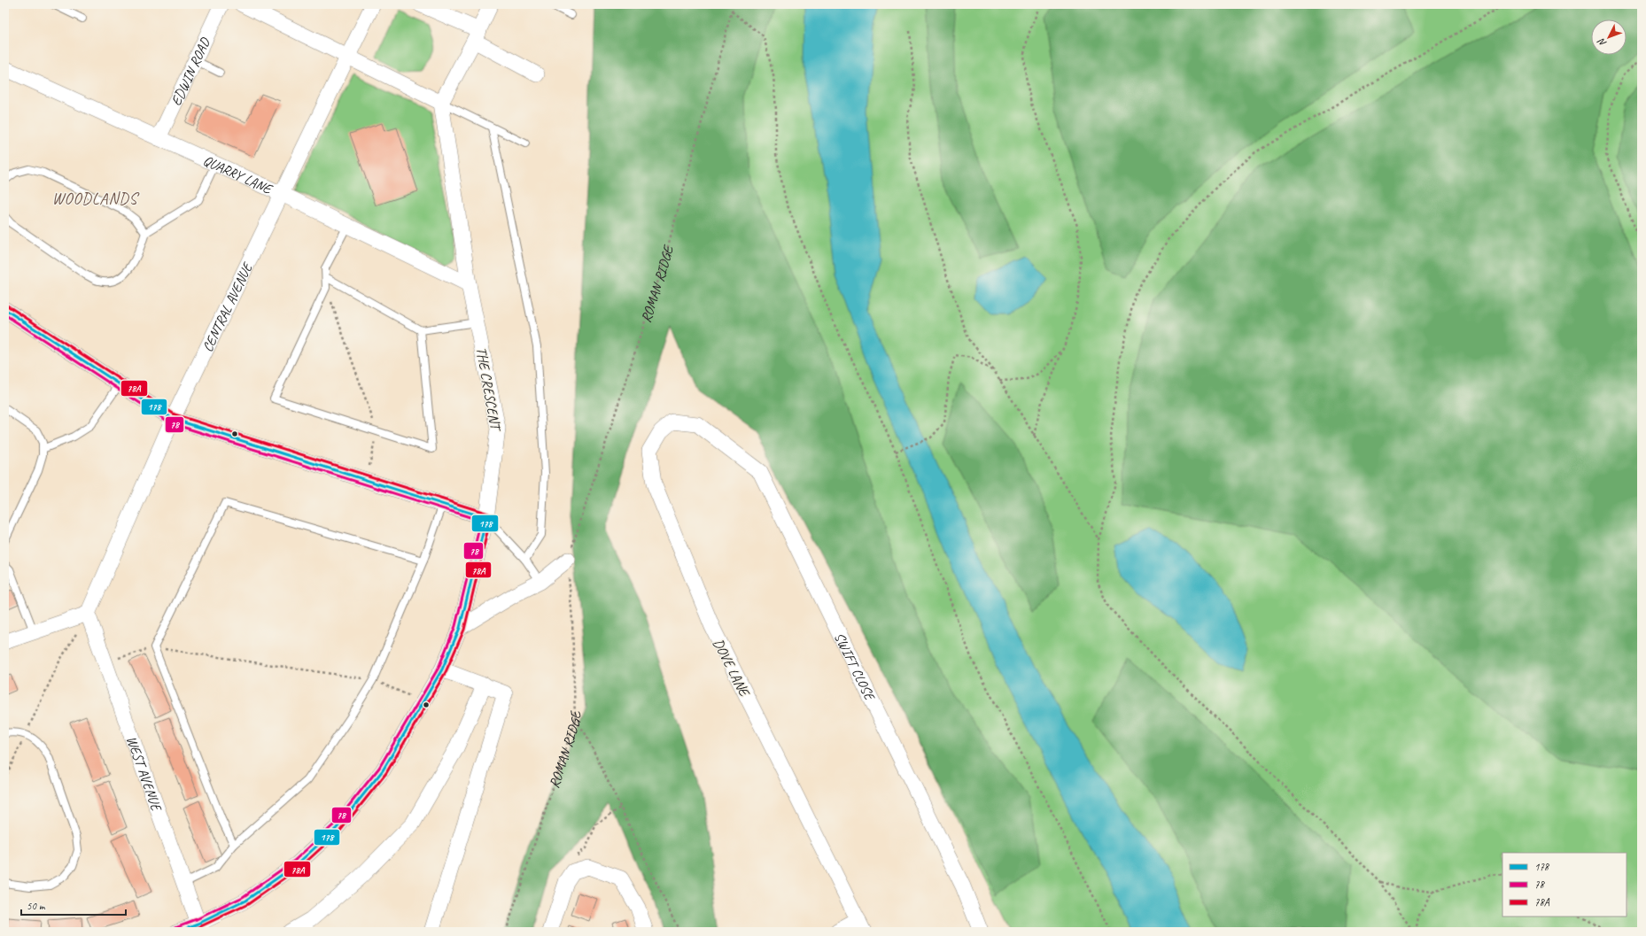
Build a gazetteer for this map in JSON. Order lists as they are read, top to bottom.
{
  "streets": {
    "street": [
      "EDWIN ROAD",
      "QUARRY LANE",
      "CENTRAL AVENUE",
      "THE CRESCENT",
      "SWIFT CLOSE",
      "DOVE LANE",
      "WEST AVENUE"
    ],
    "path": ["ROMAN RIDGE"]
  },
  "crossings": [
    ["EDWIN ROAD", "QUARRY LANE"],
    ["QUARRY LANE", "CENTRAL AVENUE"],
    ["QUARRY LANE", "THE CRESCENT"],
    ["CENTRAL AVENUE", "WEST AVENUE"],
    ["THE CRESCENT", "WEST AVENUE"],
    ["SWIFT CLOSE", "DOVE LANE"]
  ],
  "districts": ["WOODLANDS"],
  "lines": ["transit line 78A", "transit line 178", "transit line 78"],
  "legend": ["178", "78", "78A"],
  "scale_bar": "50 m",
  "north": "bottom left"
}
